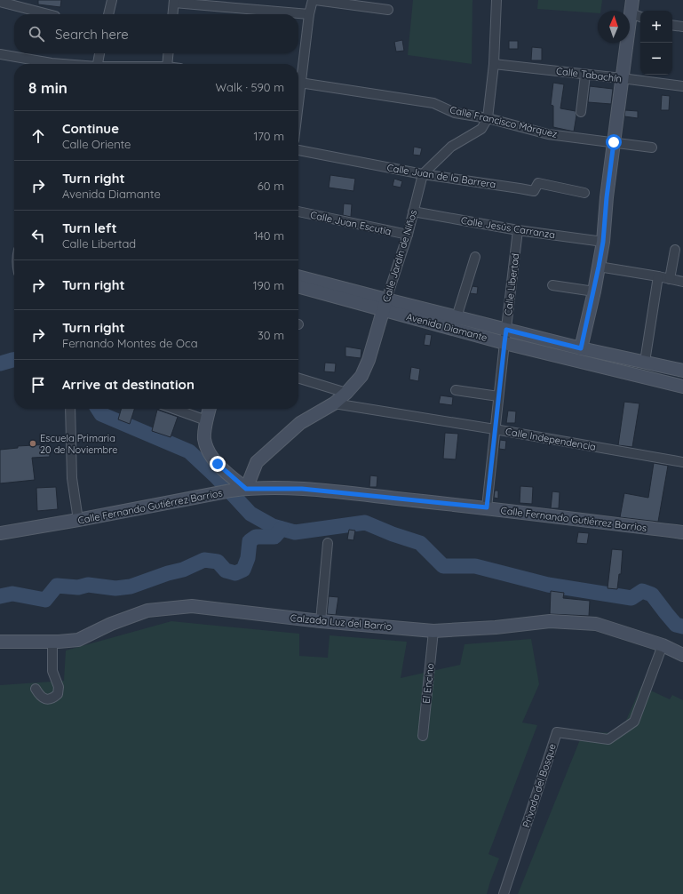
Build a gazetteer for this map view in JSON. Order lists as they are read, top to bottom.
{
  "streets": {
    "main road": [
      "Calle Jardín de Niños",
      "Avenida Diamante",
      "Calle Fernando Gutiérrez Barrios",
      "Calzada Luz del Barrio"
    ],
    "street": [
      "Calle Tabachín",
      "Calle Francisco Márquez",
      "Calle Juan de la Barrera",
      "Calle Juan Escutia",
      "Calle Jesús Carranza",
      "Calle Libertad",
      "Calle Independencia",
      "El Encino",
      "Privada del Bosque"
    ]
  },
  "crossings": [
    ["Calle Juan de la Barrera", "Calle Jardín de Niños"],
    ["Calle Juan Escutia", "Calle Jardín de Niños"],
    ["Calle Jesús Carranza", "Calle Jardín de Niños"],
    ["Calle Jesús Carranza", "Calle Libertad"],
    ["Calle Jardín de Niños", "Avenida Diamante"],
    ["Calle Jardín de Niños", "Calle Independencia"],
    ["Calle Jardín de Niños", "Calle Fernando Gutiérrez Barrios"],
    ["Calle Libertad", "Avenida Diamante"],
    ["Calle Libertad", "Calle Independencia"],
    ["Calle Libertad", "Calle Fernando Gutiérrez Barrios"],
    ["Calzada Luz del Barrio", "El Encino"],
    ["Calzada Luz del Barrio", "Privada del Bosque"]
  ],
  "places": ["Escuela Primaria 20 de Noviembre"],
  "north": "top",
  "page": {
    "map_buttons": ["+", "−"],
    "search": "Search here",
    "heading": ["8 min", "Walk · 590 m"],
    "list": [
      ["Continue", "Calle Oriente", "170 m"],
      ["Turn right", "Avenida Diamante", "60 m"],
      ["Turn left", "Calle Libertad", "140 m"],
      ["Turn right", "190 m"],
      ["Turn right", "Fernando Montes de Oca", "30 m"],
      "Arrive at destination"
    ]
  }
}
